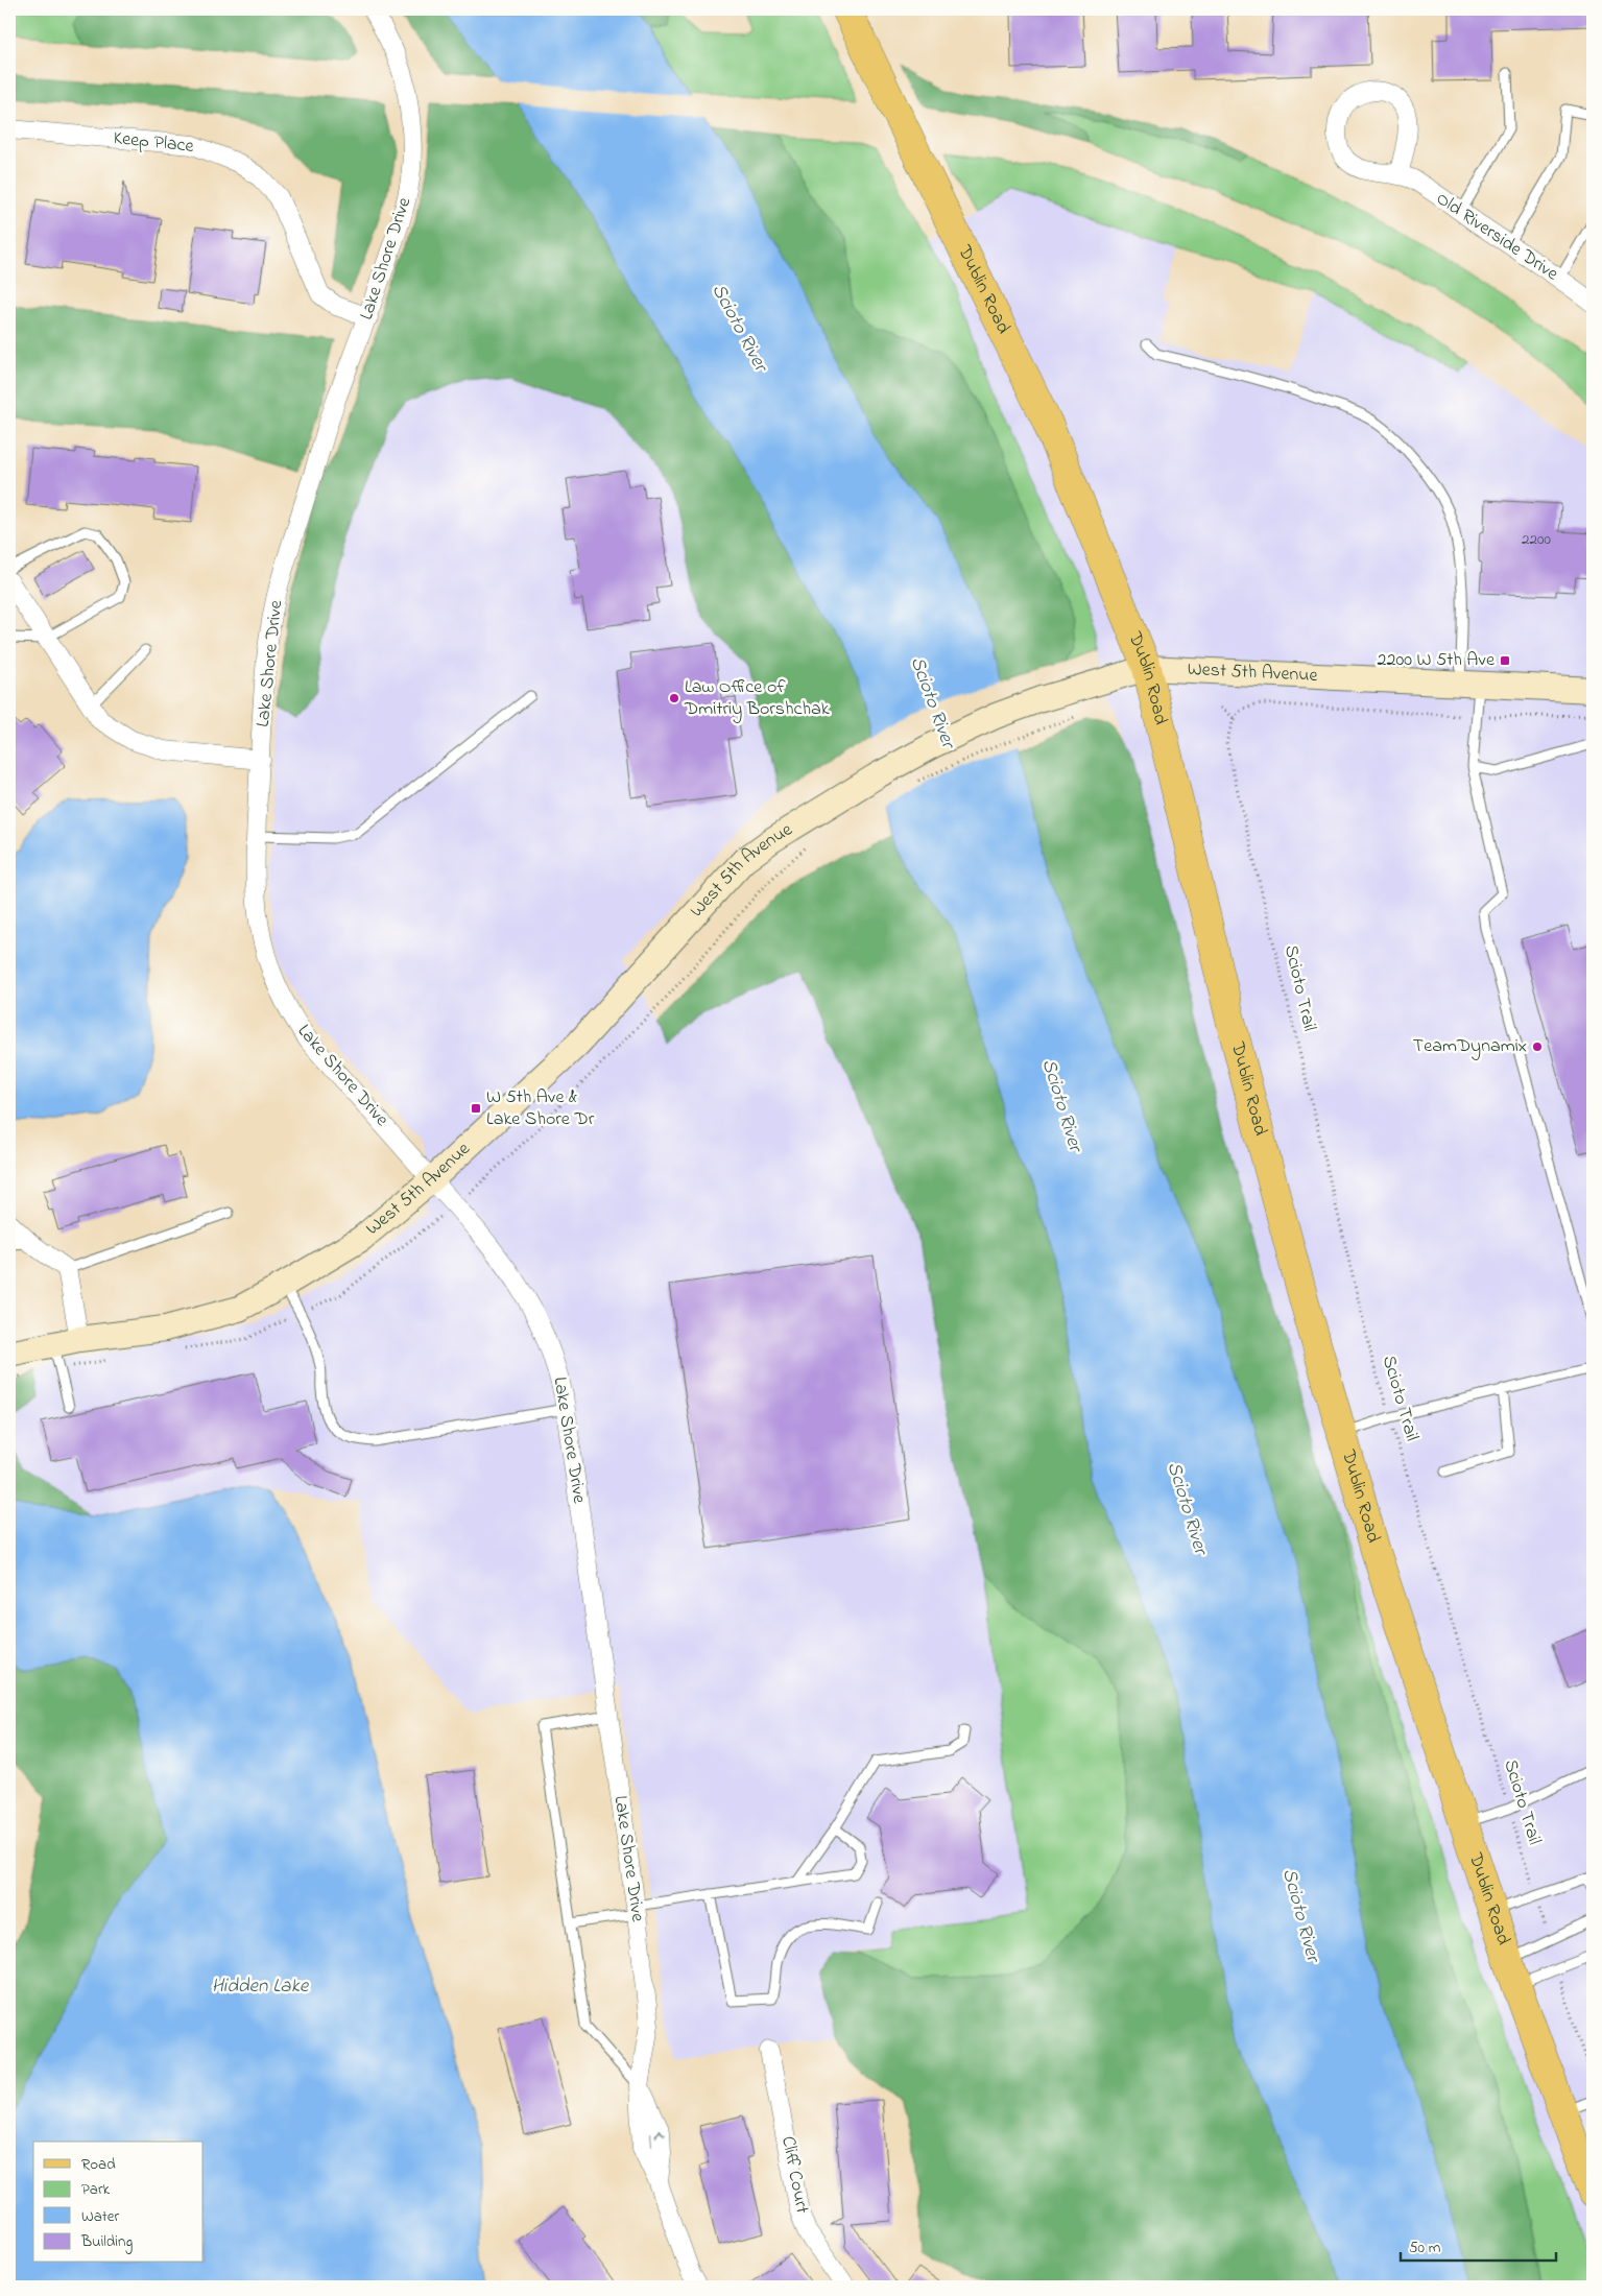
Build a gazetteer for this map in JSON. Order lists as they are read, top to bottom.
{
  "streets": {
    "main road": ["Dublin Road", "West 5th Avenue"],
    "street": [
      "Keep Place",
      "Old Riverside Drive",
      "Lake Shore Drive",
      "Cliff Court"
    ],
    "path": ["Scioto Trail"]
  },
  "crossings": [
    ["Keep Place", "Lake Shore Drive"],
    ["Lake Shore Drive", "West 5th Avenue"],
    ["Dublin Road", "West 5th Avenue"]
  ],
  "water": ["Scioto River", "Hidden Lake"],
  "places": {
    "transit": ["2200 W 5th Ave", "W 5th Ave & Lake Shore Dr"],
    "other": ["Law Office of Dmitriy Borshchak", "TeamDynamix"]
  },
  "house_numbers": ["2200"],
  "legend": [
    "Road",
    "Park",
    "Water",
    "Building"
  ],
  "scale_bar": "50 m"
}
